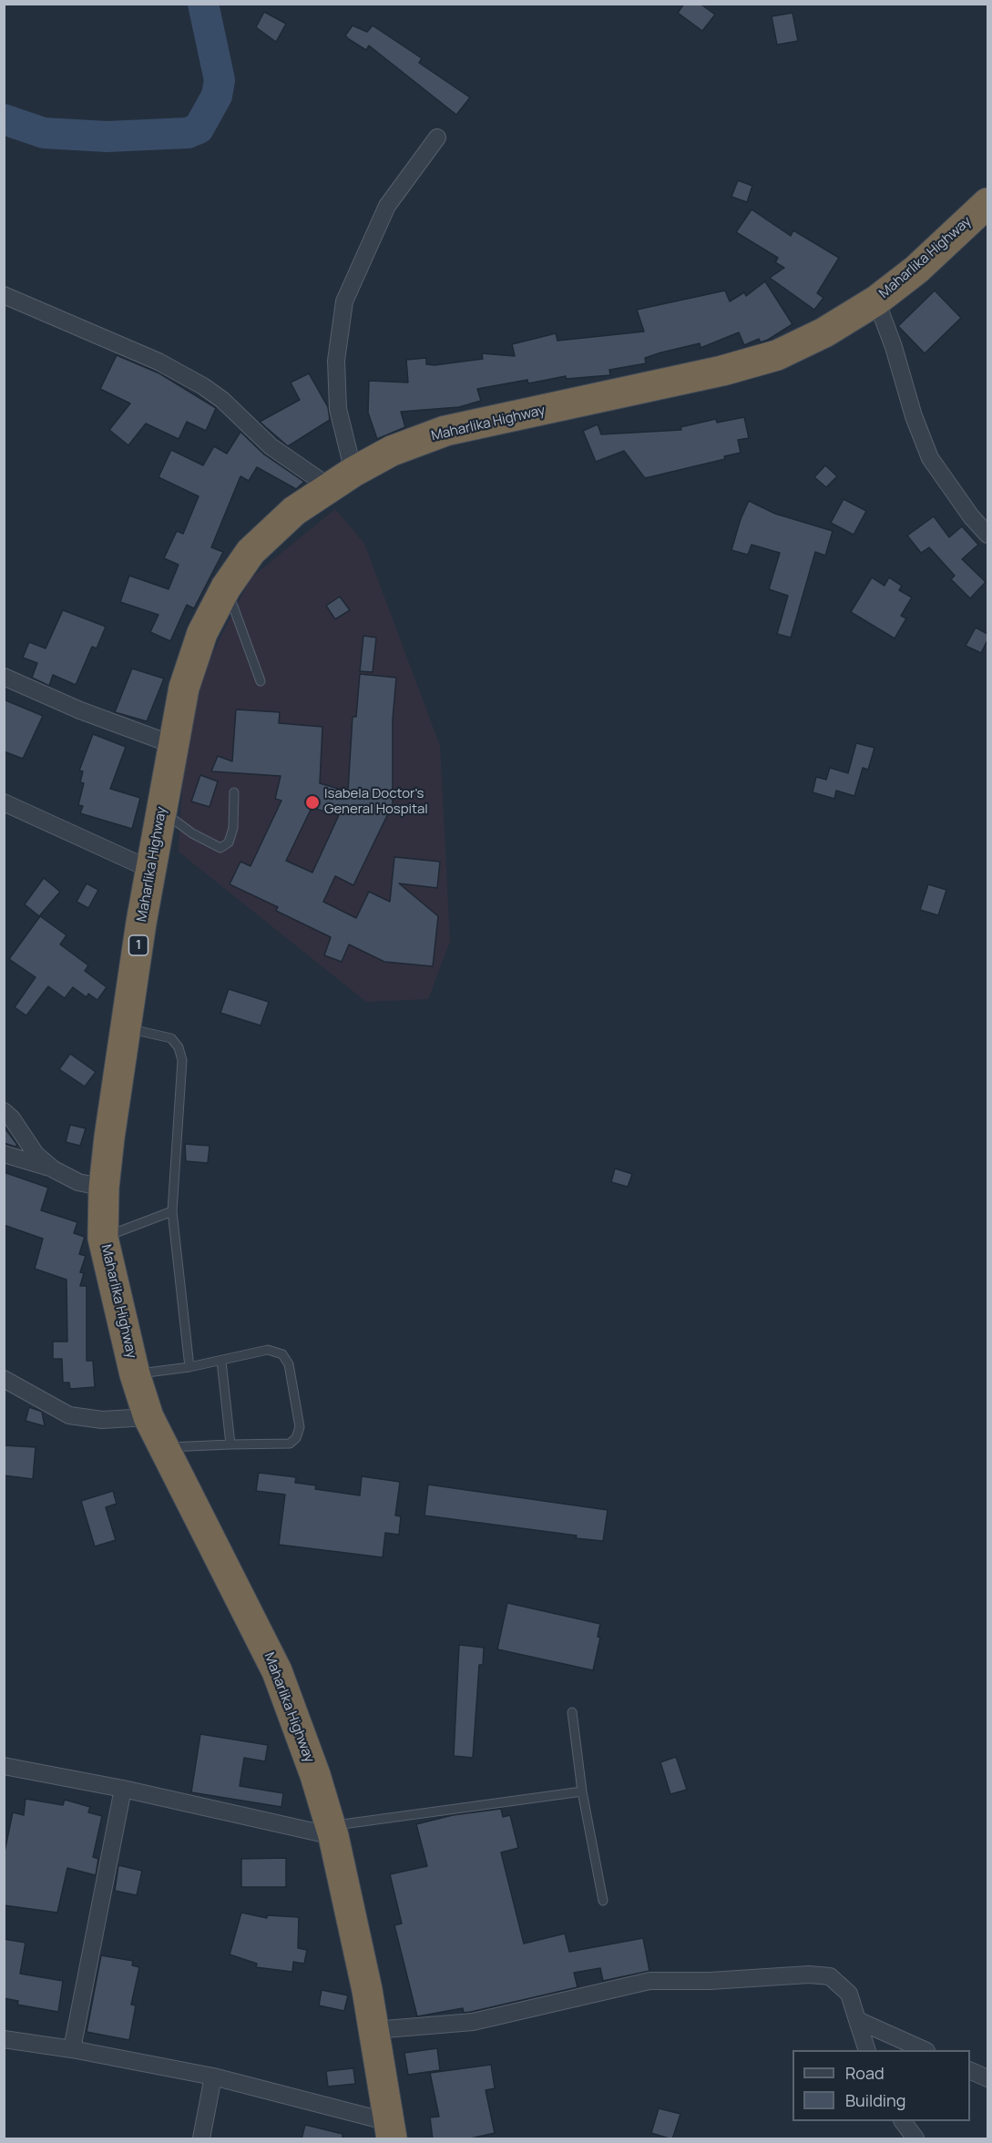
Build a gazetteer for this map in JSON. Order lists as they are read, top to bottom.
{
  "streets": {
    "highway": ["Maharlika Highway", "1"]
  },
  "places": ["Isabela Doctor's General Hospital"],
  "legend": ["Road", "Building"]
}
